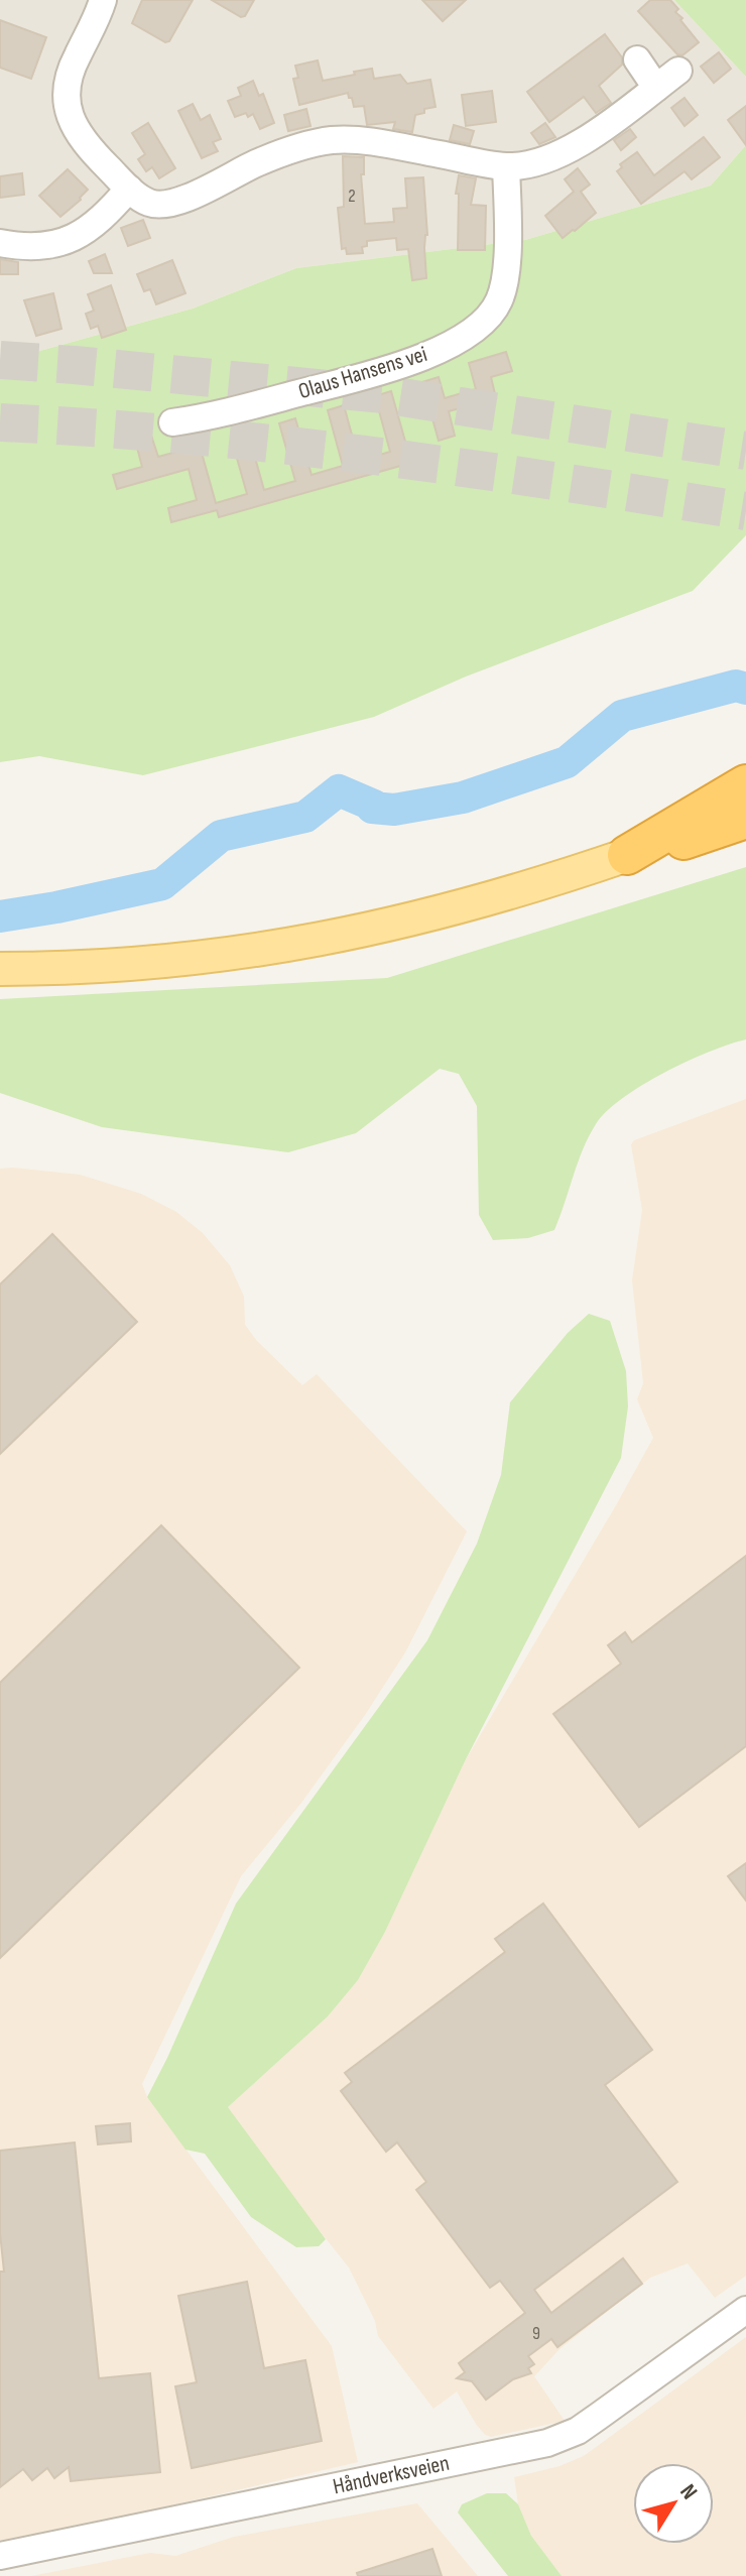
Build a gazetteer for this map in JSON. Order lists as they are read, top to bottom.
{
  "streets": {
    "street": ["Olaus Hansens vei", "Håndverksveien"]
  },
  "house_numbers": ["2", "9"],
  "north": "top right"
}
